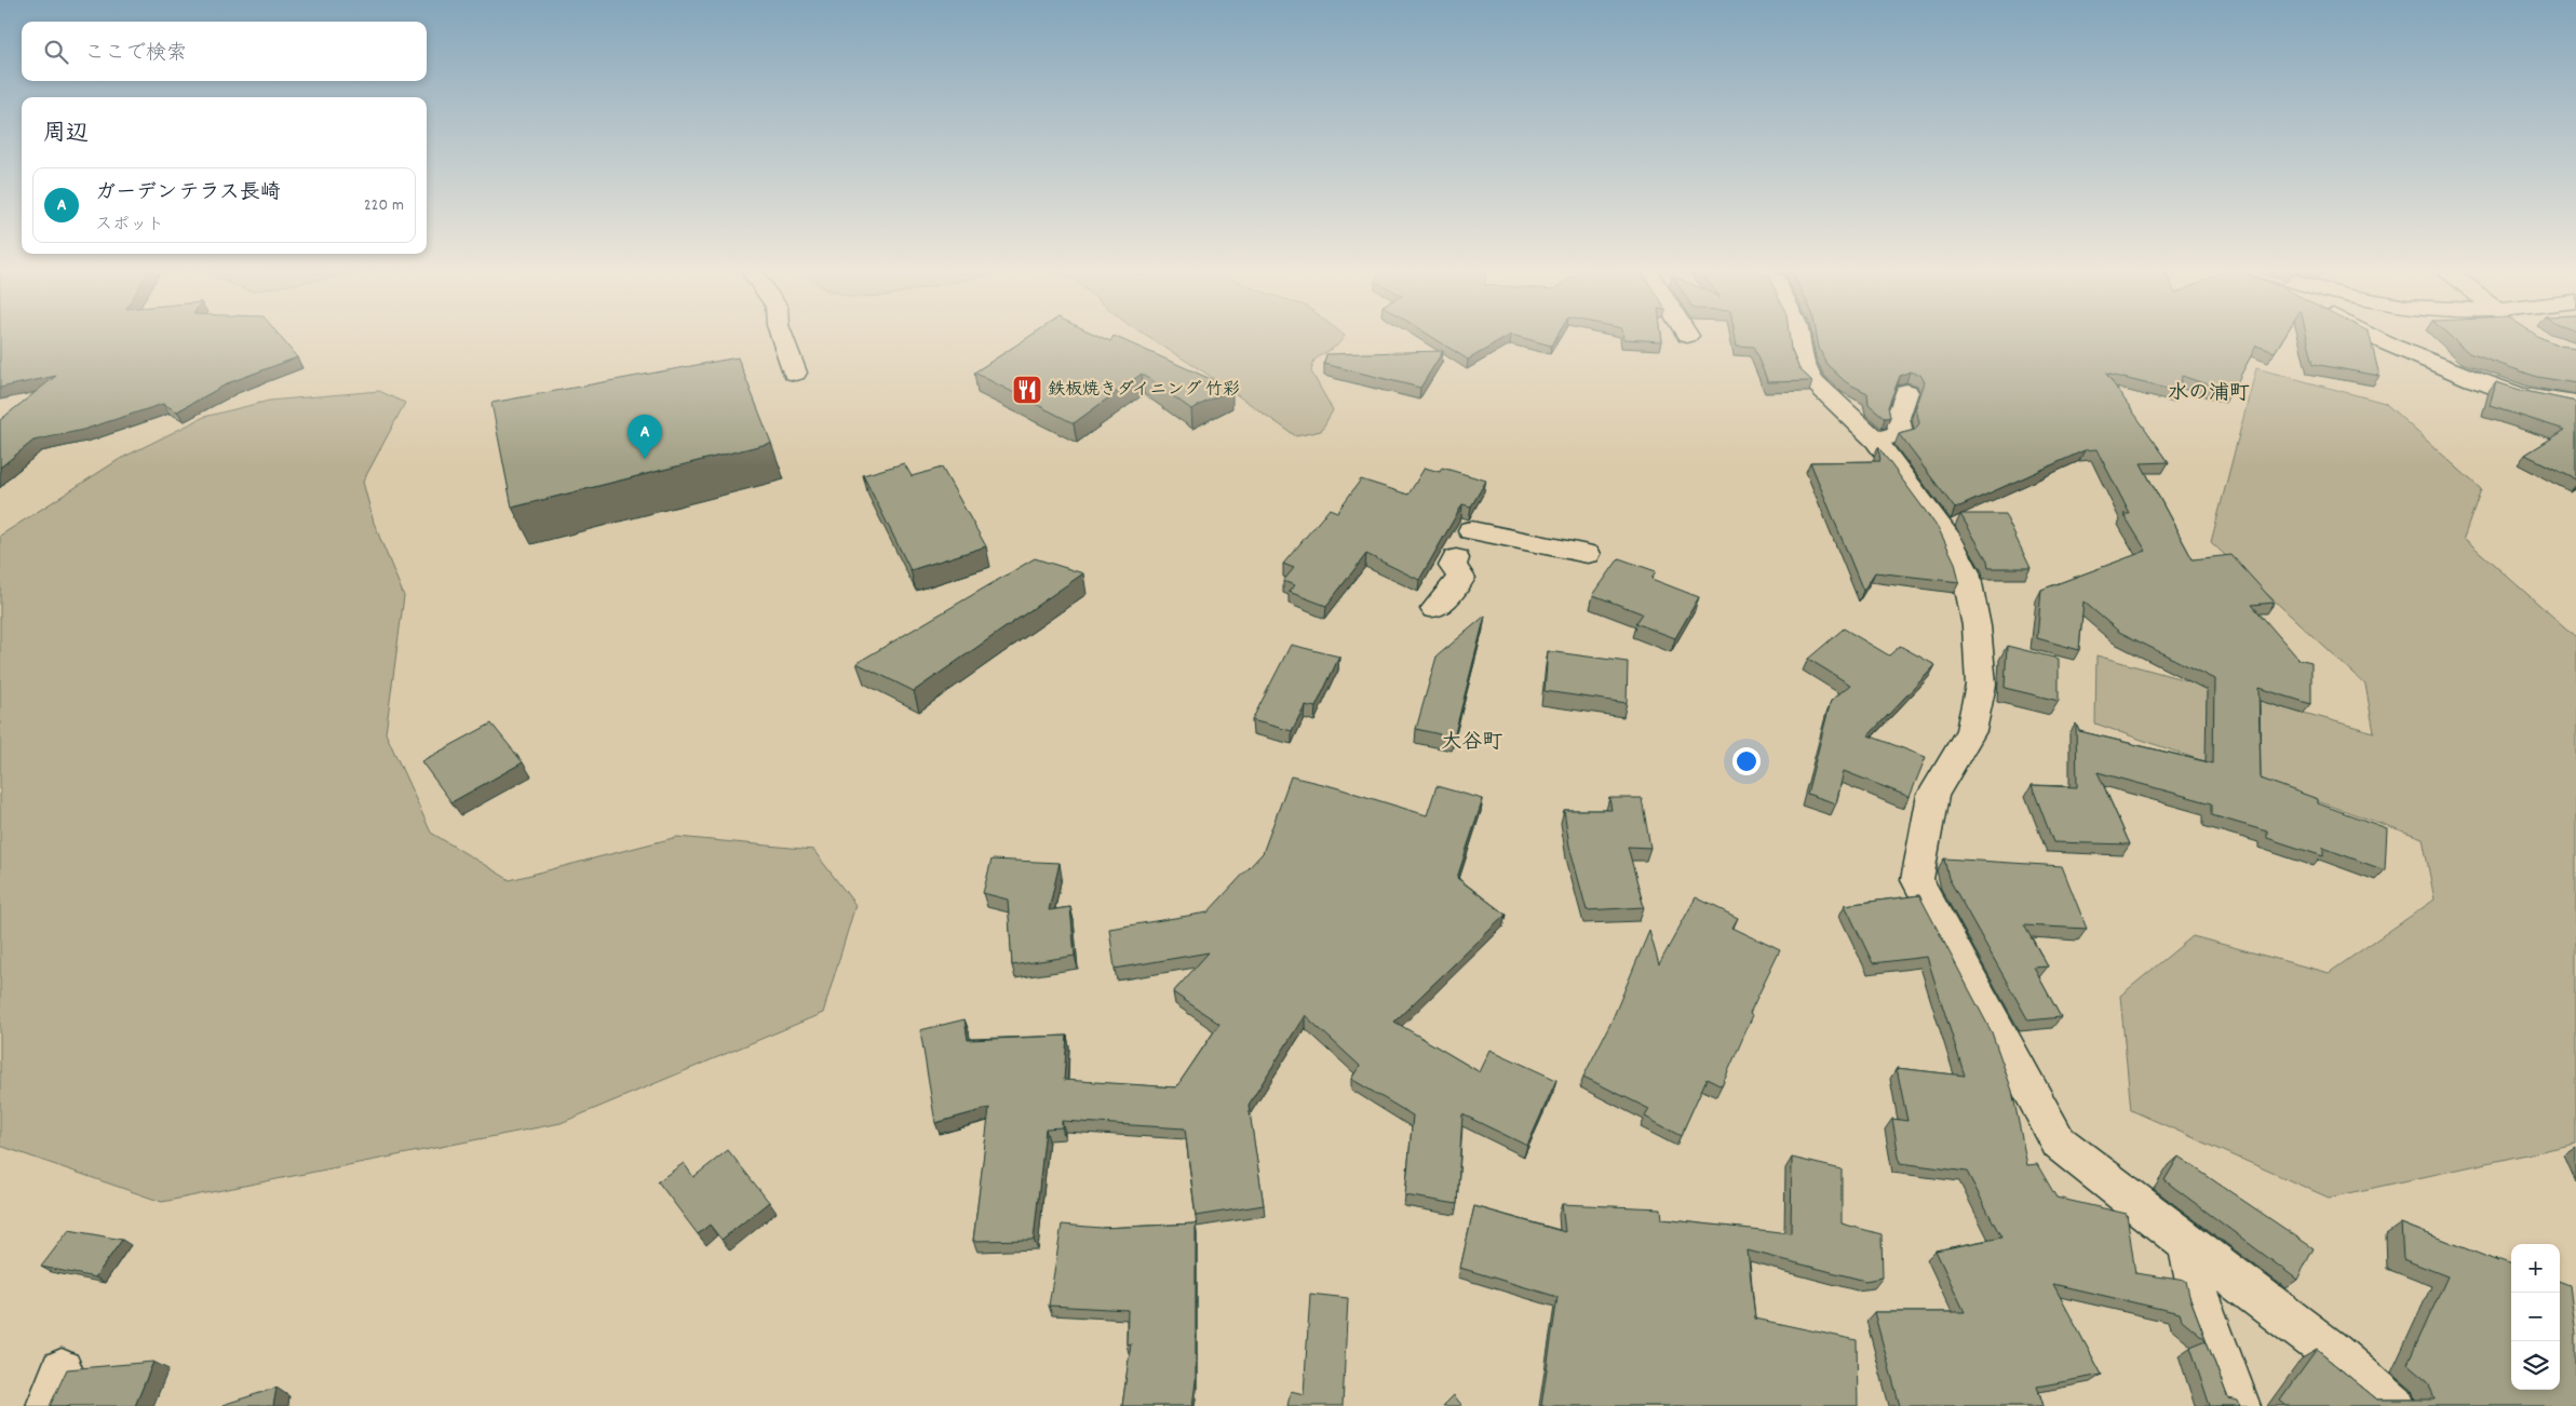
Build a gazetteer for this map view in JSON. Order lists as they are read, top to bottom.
{
  "districts": ["水の浦町", "大谷町"],
  "places": {
    "restaurant": ["鉄板焼きダイニング 竹彩"]
  },
  "page": {
    "search": "ここで検索",
    "heading": "周辺",
    "list": [
      {
        "mark": "A",
        "name": "ガーデンテラス長崎",
        "note": "スポット",
        "value": "220 m"
      }
    ],
    "pins": "A",
    "map_buttons": ["+", "−"]
  }
}
